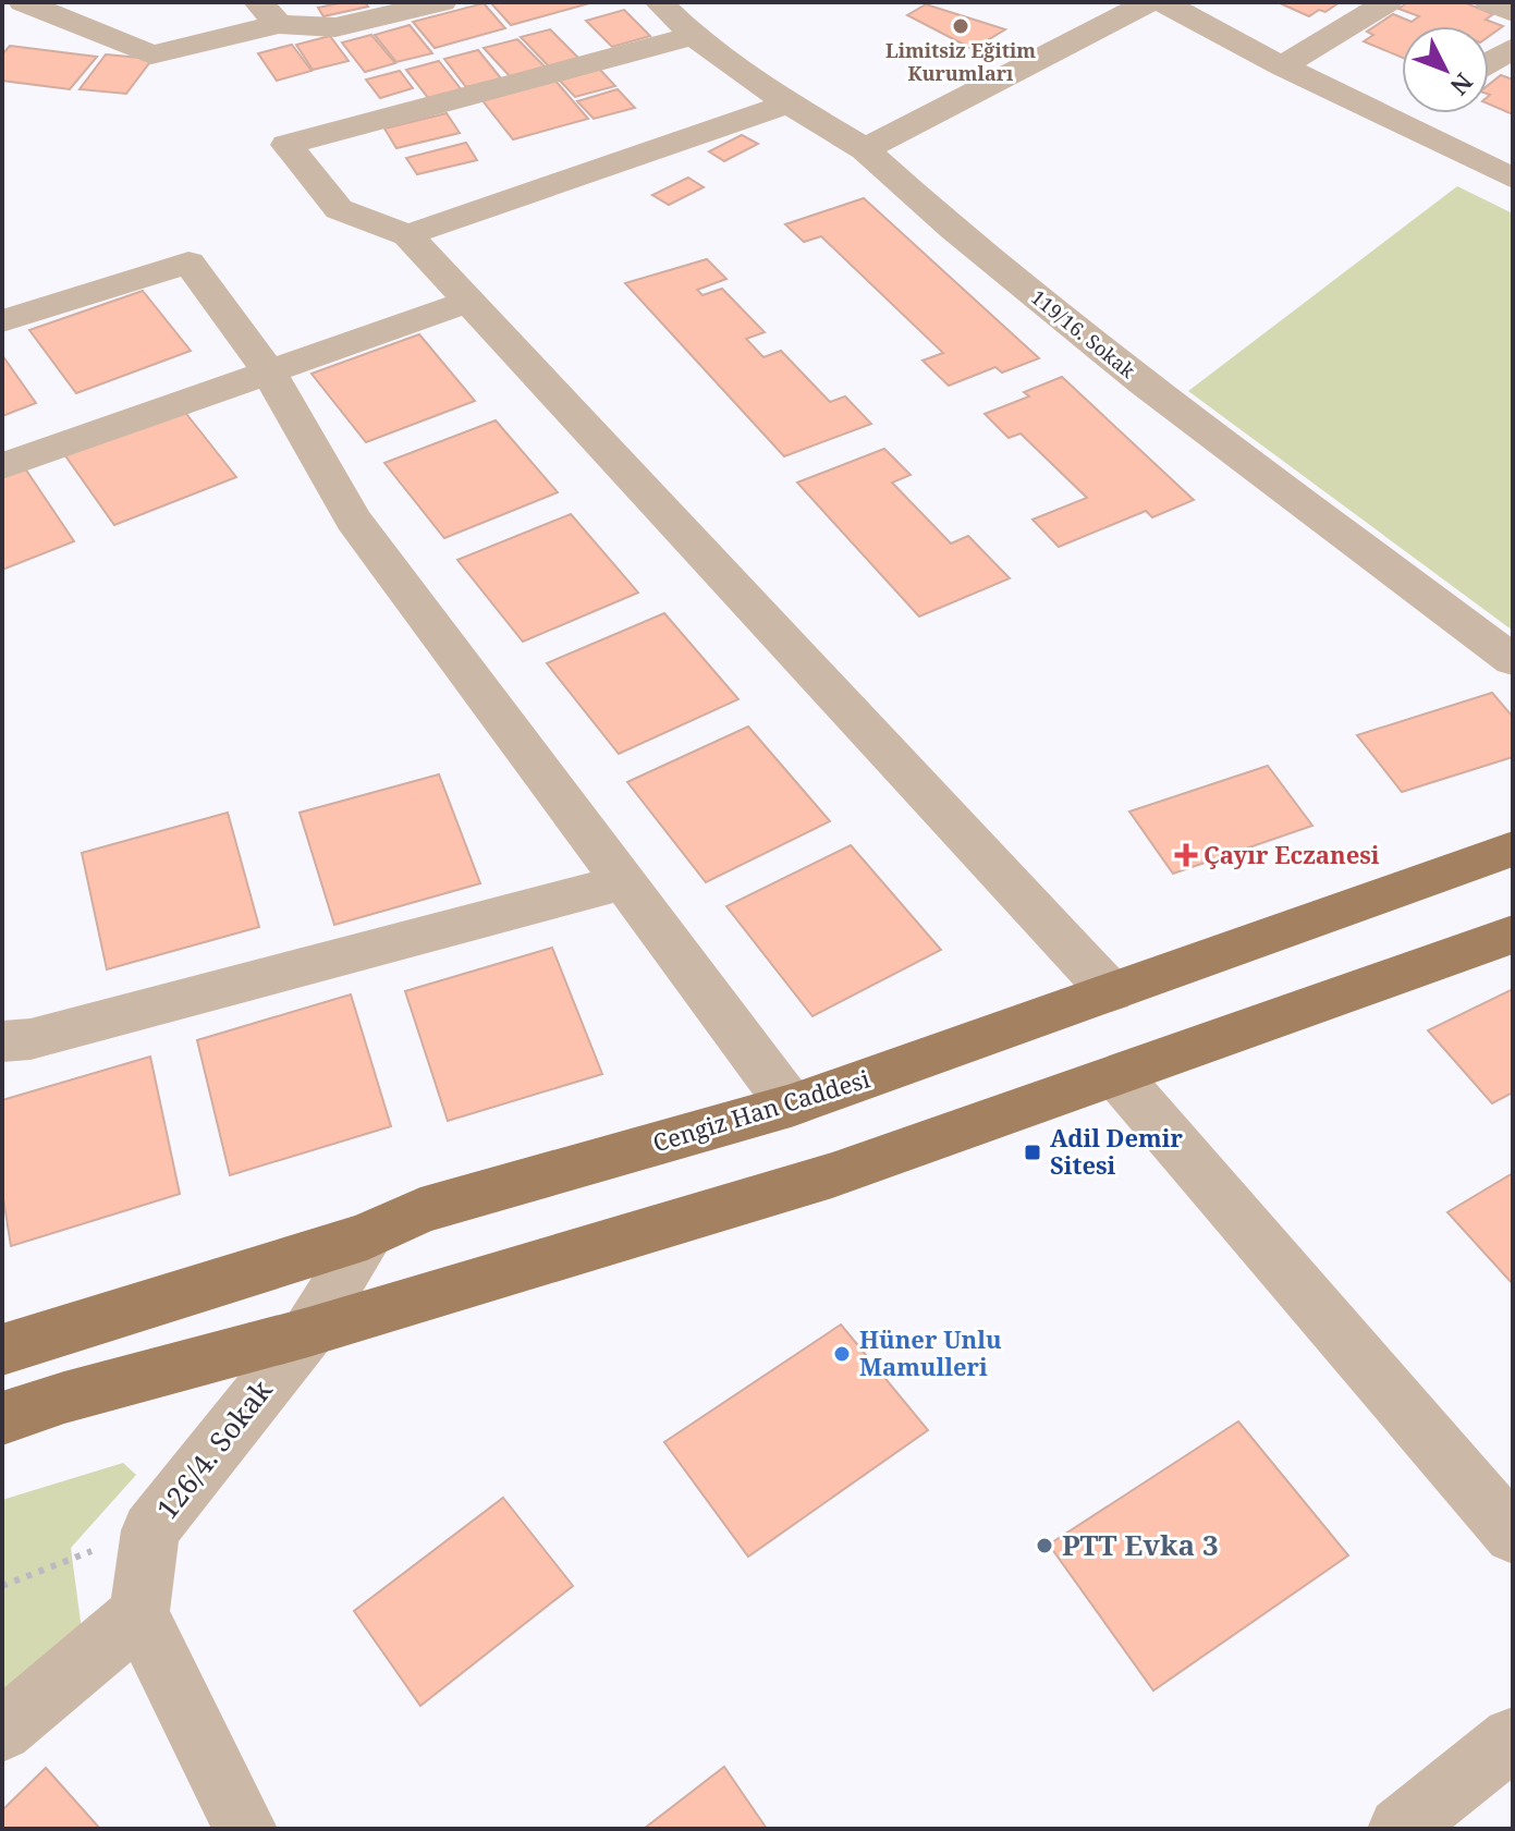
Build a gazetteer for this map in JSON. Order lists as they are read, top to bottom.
{
  "streets": {
    "main road": ["Cengiz Han Caddesi"],
    "street": ["119/16. Sokak", "126/4. Sokak"]
  },
  "crossings": [
    ["Cengiz Han Caddesi", "126/4. Sokak"]
  ],
  "places": {
    "other": ["Limitsiz Eğitim Kurumları", "Hüner Unlu Mamulleri", "PTT Evka 3"],
    "health": ["Çayır Eczanesi"],
    "transit": ["Adil Demir Sitesi"]
  },
  "north": "bottom right"
}
